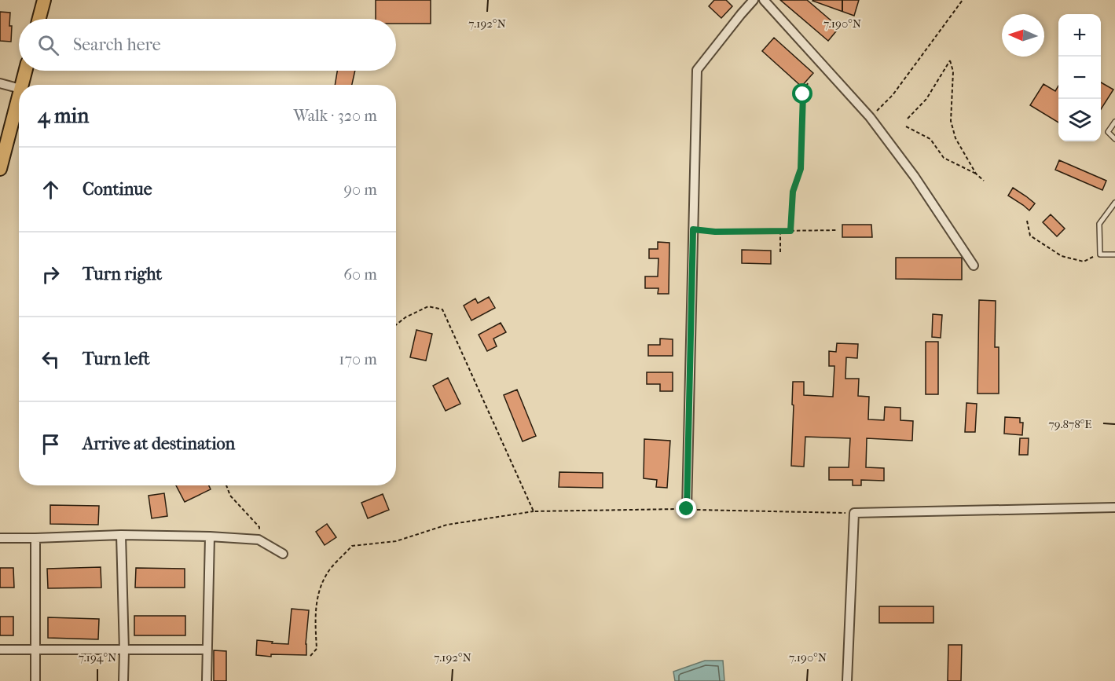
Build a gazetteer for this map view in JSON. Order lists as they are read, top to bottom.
{
  "north": "left",
  "page": {
    "map_buttons": ["+", "−"],
    "search": "Search here",
    "heading": ["4 min", "Walk · 320 m"],
    "list": [
      ["Continue", "90 m"],
      ["Turn right", "60 m"],
      ["Turn left", "170 m"],
      "Arrive at destination"
    ]
  },
  "coordinates": [
    "7.192°N",
    "7.190°N",
    "79.878°E",
    "7.194°N"
  ]
}
